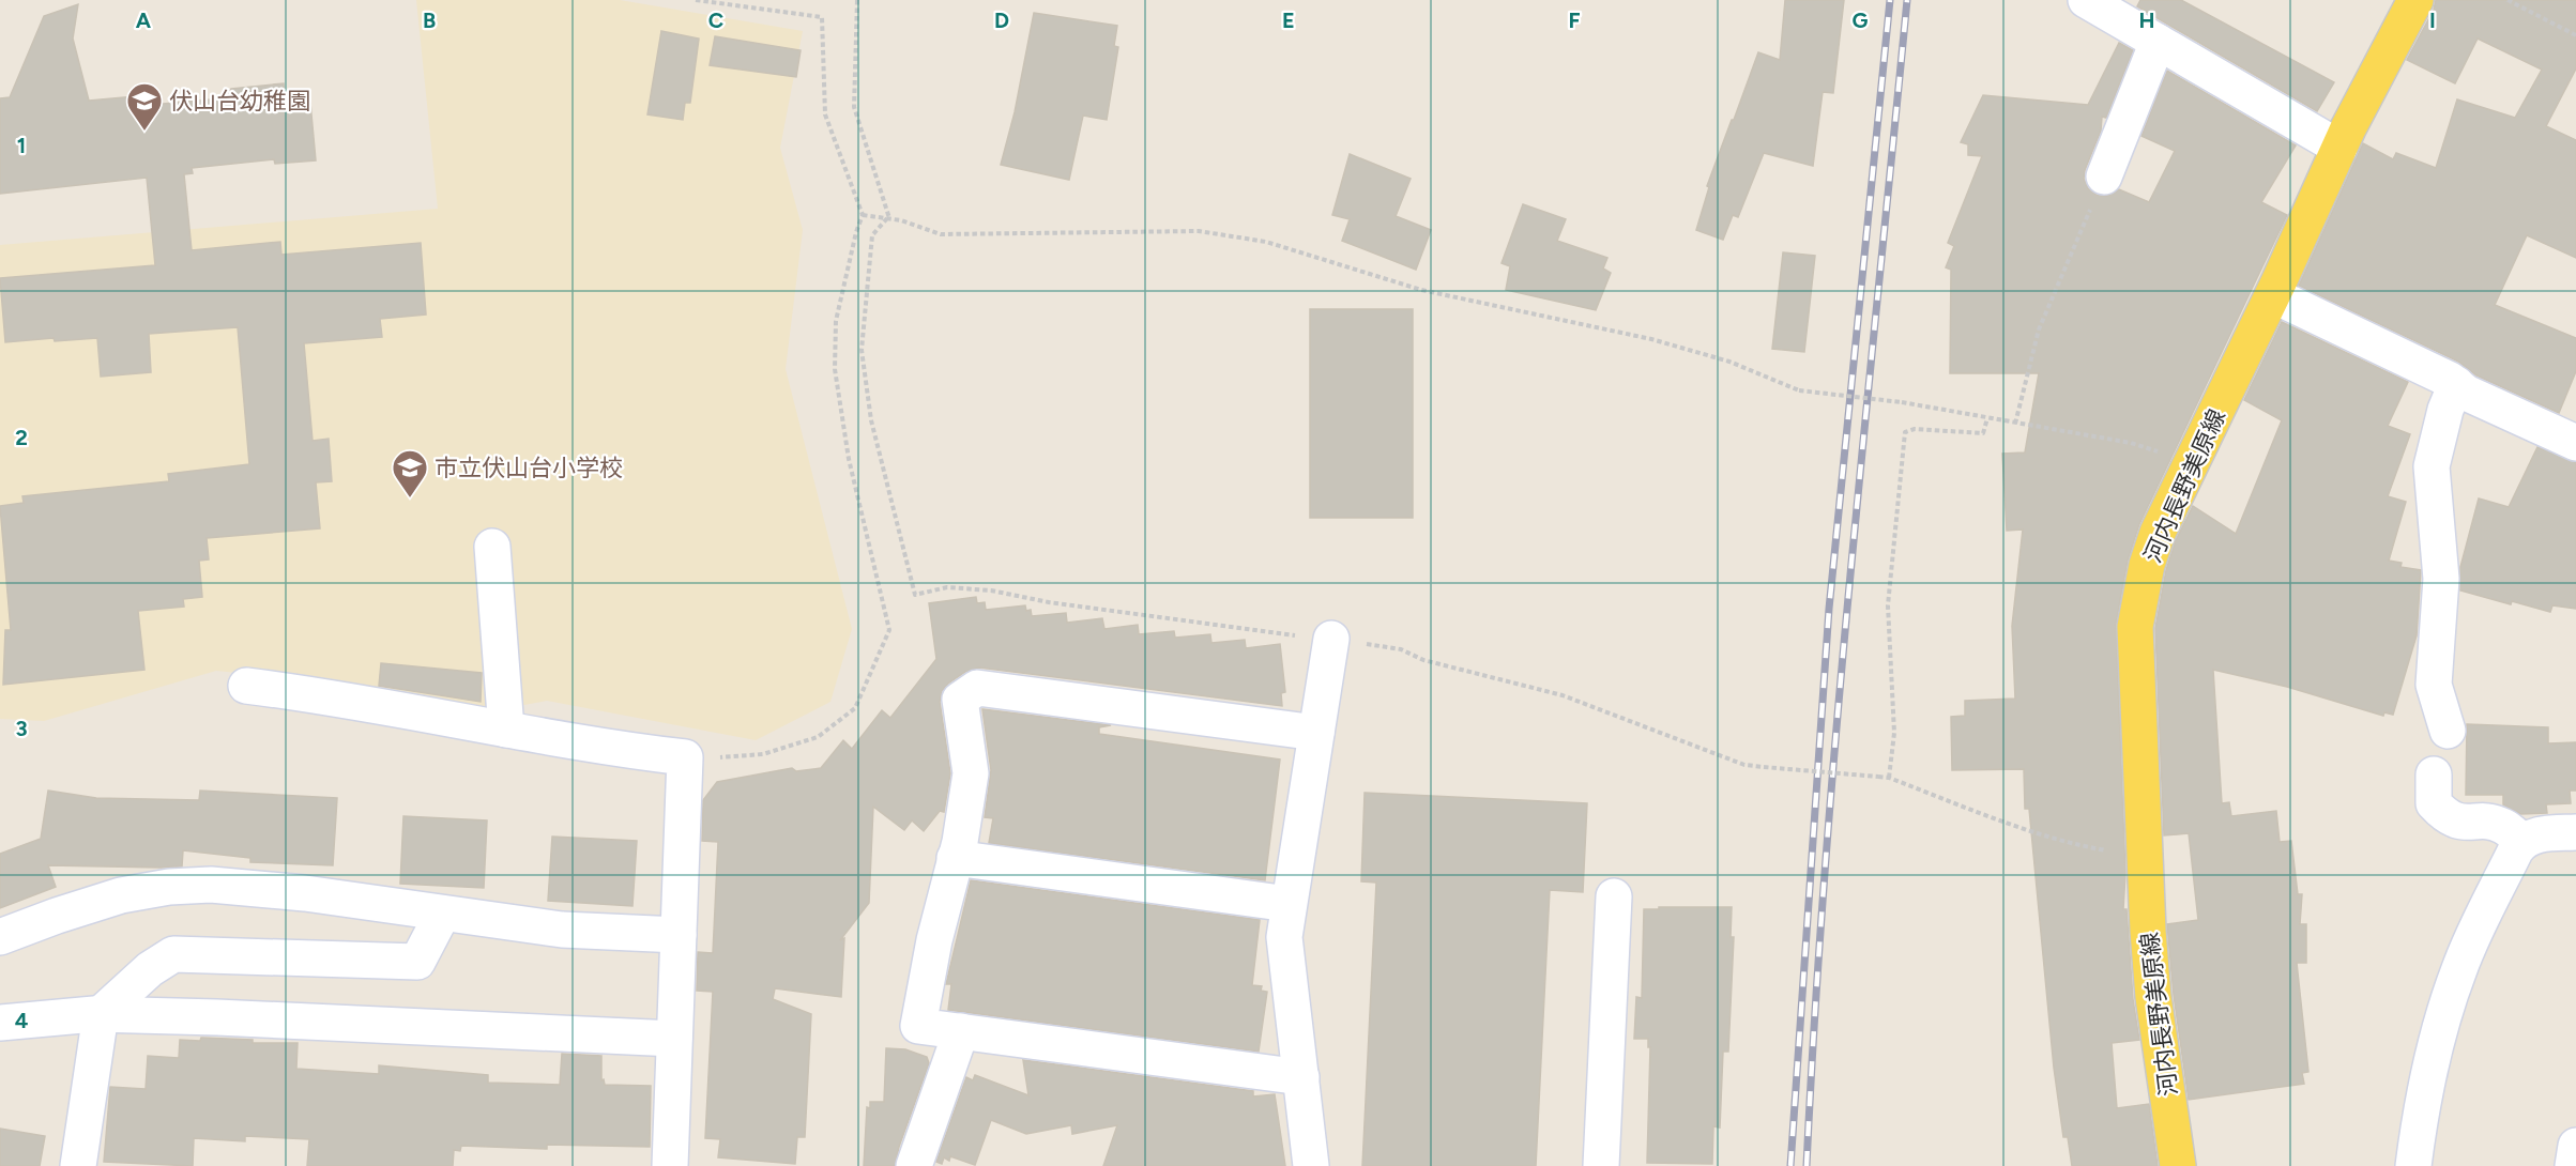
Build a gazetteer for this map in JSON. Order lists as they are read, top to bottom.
{
  "streets": {
    "main road": ["河内長野美原線"]
  },
  "places": {
    "school or university": ["伏山台幼稚園", "市立伏山台小学校"]
  },
  "grid": {
    "columns": [
      "A",
      "B",
      "C",
      "D",
      "E",
      "F",
      "G",
      "H",
      "I"
    ],
    "rows": [
      "1",
      "2",
      "3",
      "4"
    ]
  }
}
